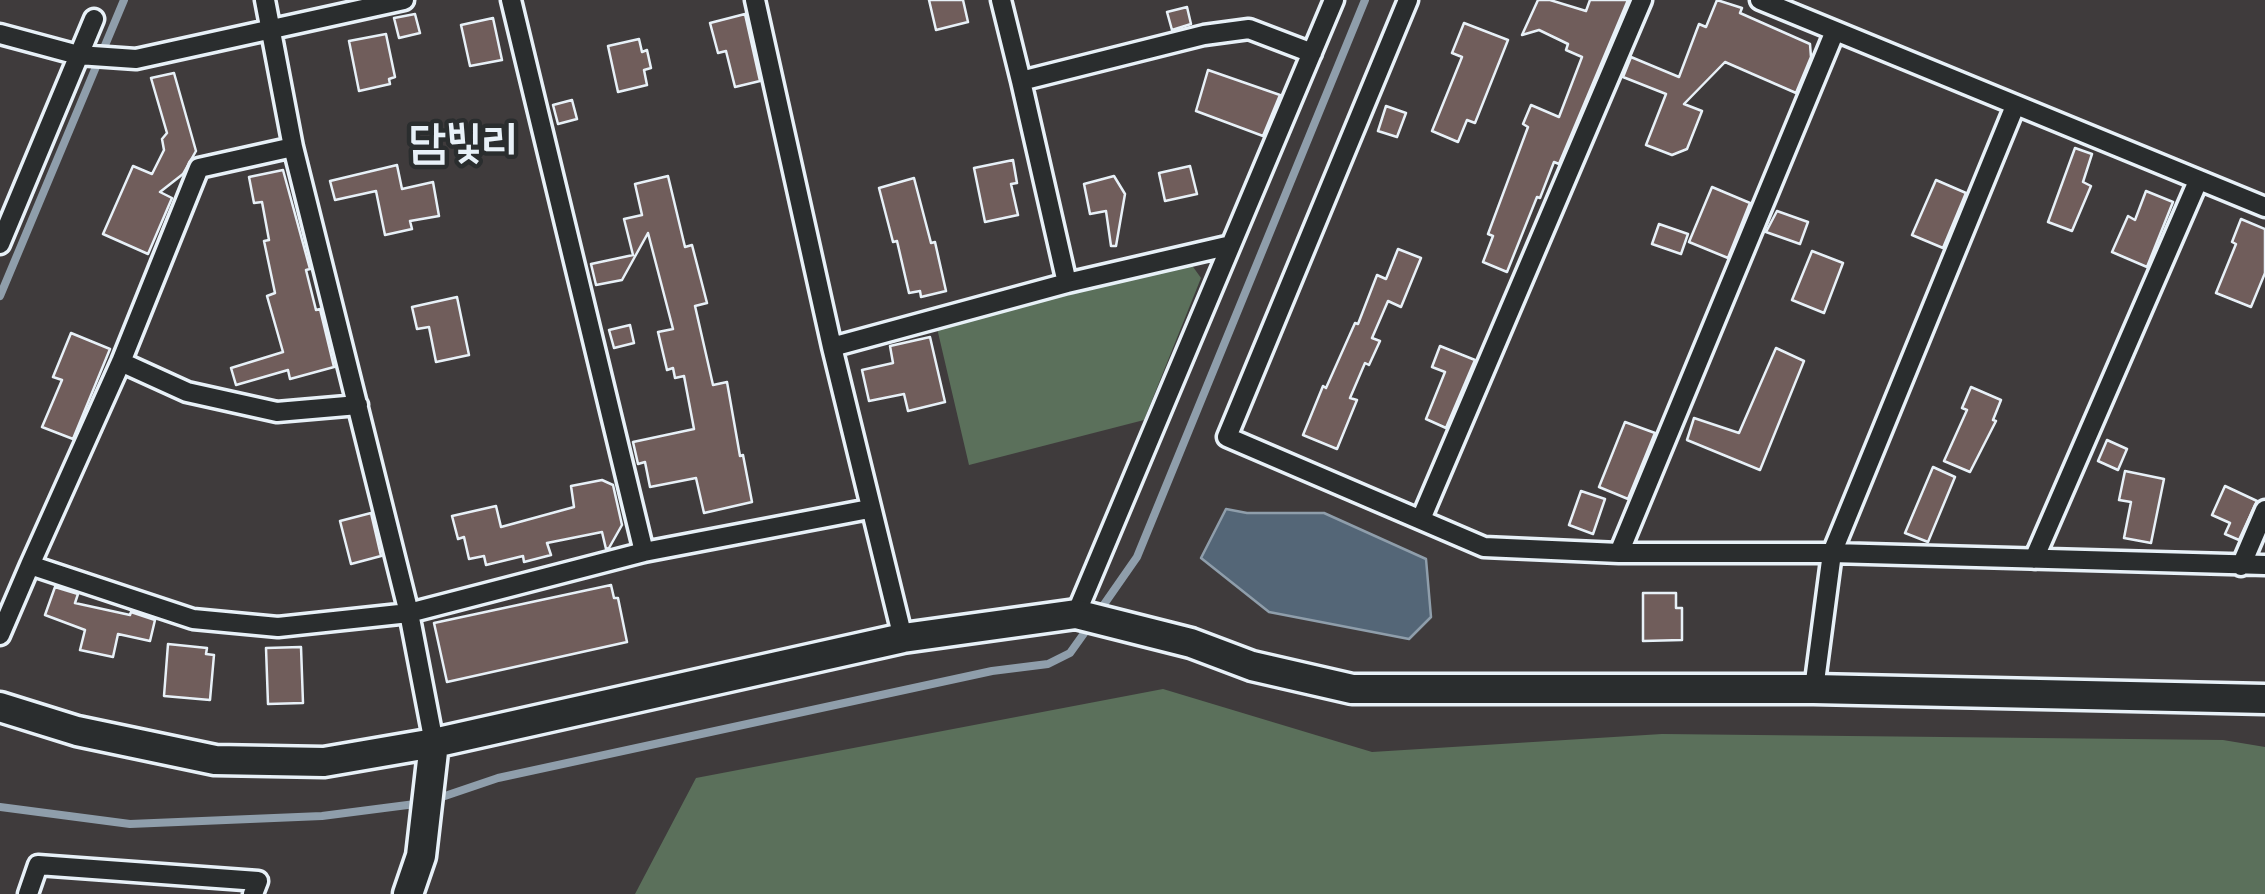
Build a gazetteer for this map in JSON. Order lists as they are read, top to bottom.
{
  "districts": ["담빛리"]
}
